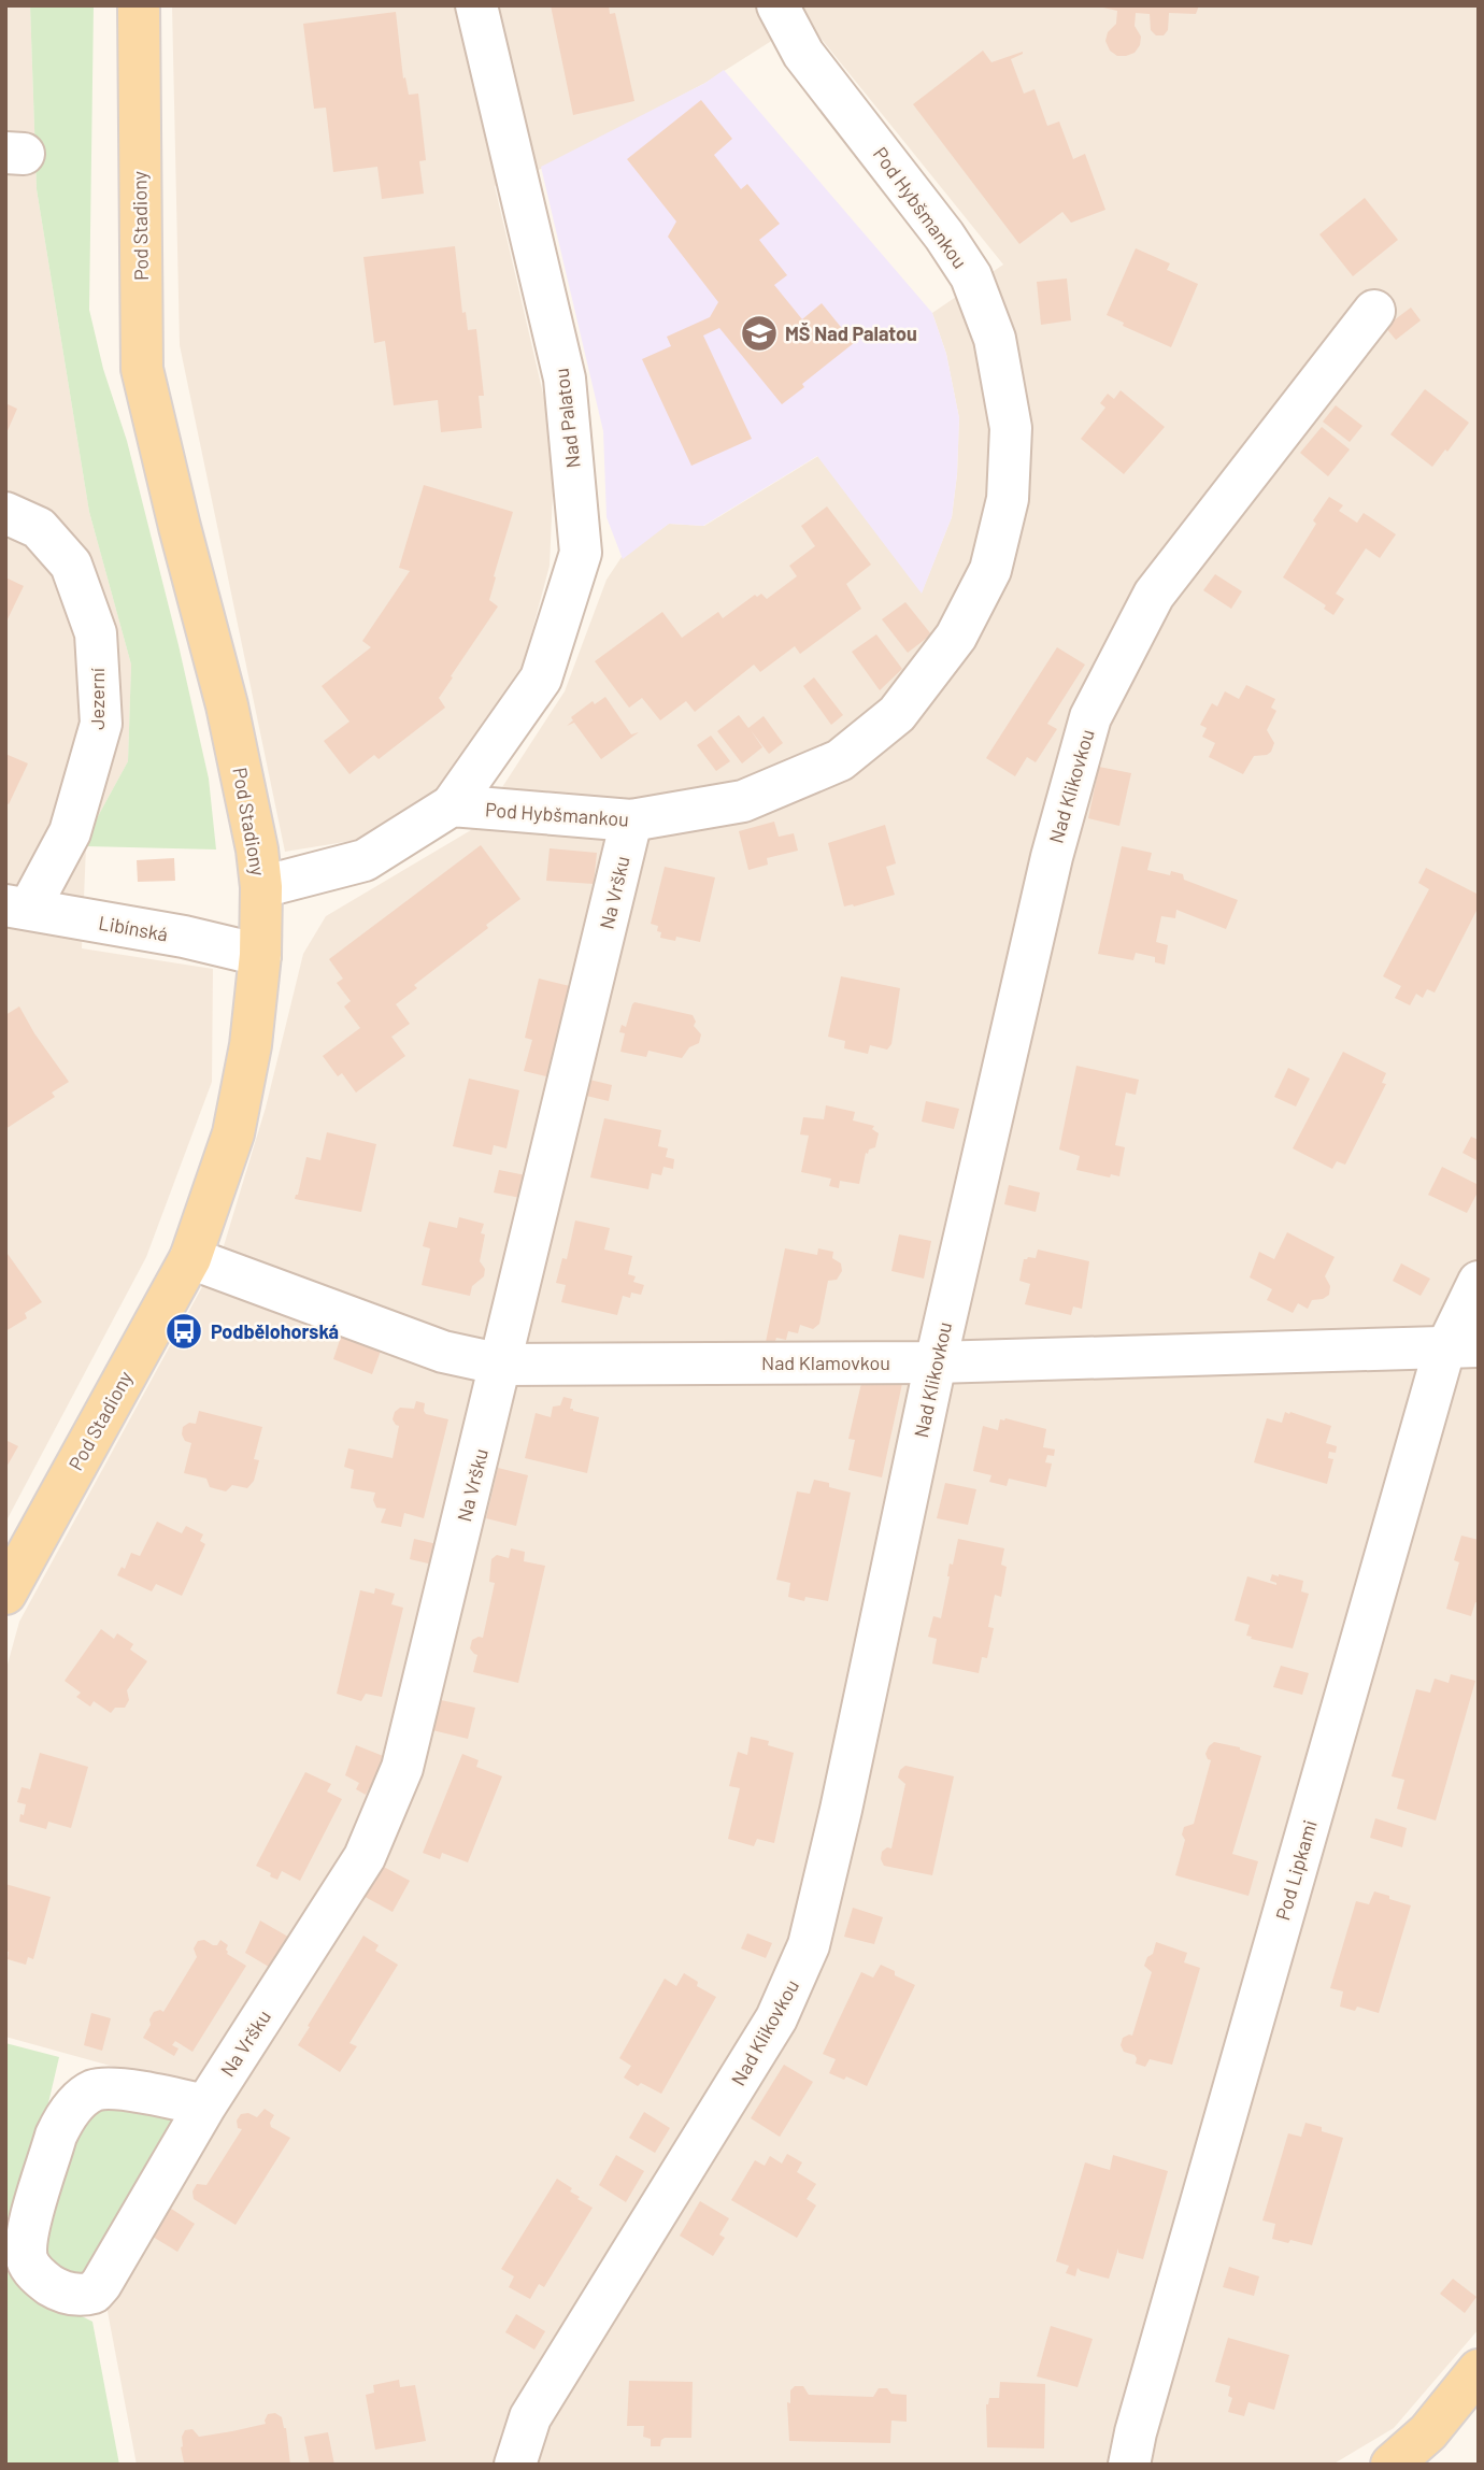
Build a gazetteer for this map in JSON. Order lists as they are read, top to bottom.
{
  "streets": {
    "main road": ["Pod Stadiony"],
    "street": [
      "Pod Hybšmankou",
      "Nad Palatou",
      "Jezerní",
      "Nad Klikovkou",
      "Na Vršku",
      "Libínská",
      "Nad Klamovkou",
      "Pod Lipkami"
    ]
  },
  "crossings": [
    ["Pod Hybšmankou", "Nad Palatou"],
    ["Pod Hybšmankou", "Na Vršku"],
    ["Pod Stadiony", "Libínská"],
    ["Pod Stadiony", "Nad Klamovkou"],
    ["Jezerní", "Libínská"],
    ["Nad Klikovkou", "Nad Klamovkou"],
    ["Na Vršku", "Nad Klamovkou"],
    ["Nad Klamovkou", "Pod Lipkami"]
  ],
  "places": {
    "school or university": ["MŠ Nad Palatou"],
    "bus stop": ["Podbělohorská"]
  }
}
